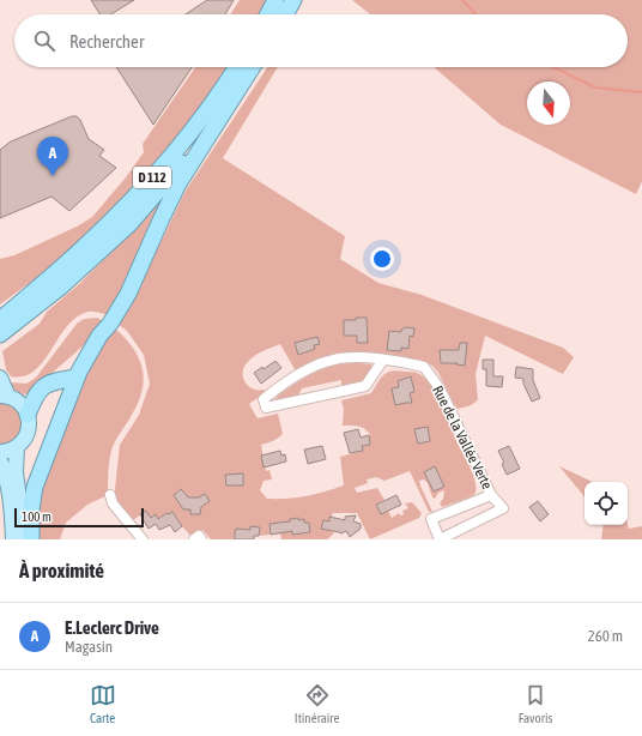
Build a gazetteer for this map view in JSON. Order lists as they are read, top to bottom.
{
  "streets": {
    "highway": ["D 112"],
    "street": ["Rue de la Vallée Verte"]
  },
  "scale_bar": "100 m",
  "north": "bottom",
  "page": {
    "search": "Rechercher",
    "pins": "A",
    "scale": "100 m",
    "heading": "À proximité",
    "list": [
      {
        "mark": "A",
        "name": "E.Leclerc Drive",
        "note": "Magasin",
        "value": "260 m"
      }
    ],
    "nav": ["Carte", "Itinéraire", "Favoris"]
  }
}
